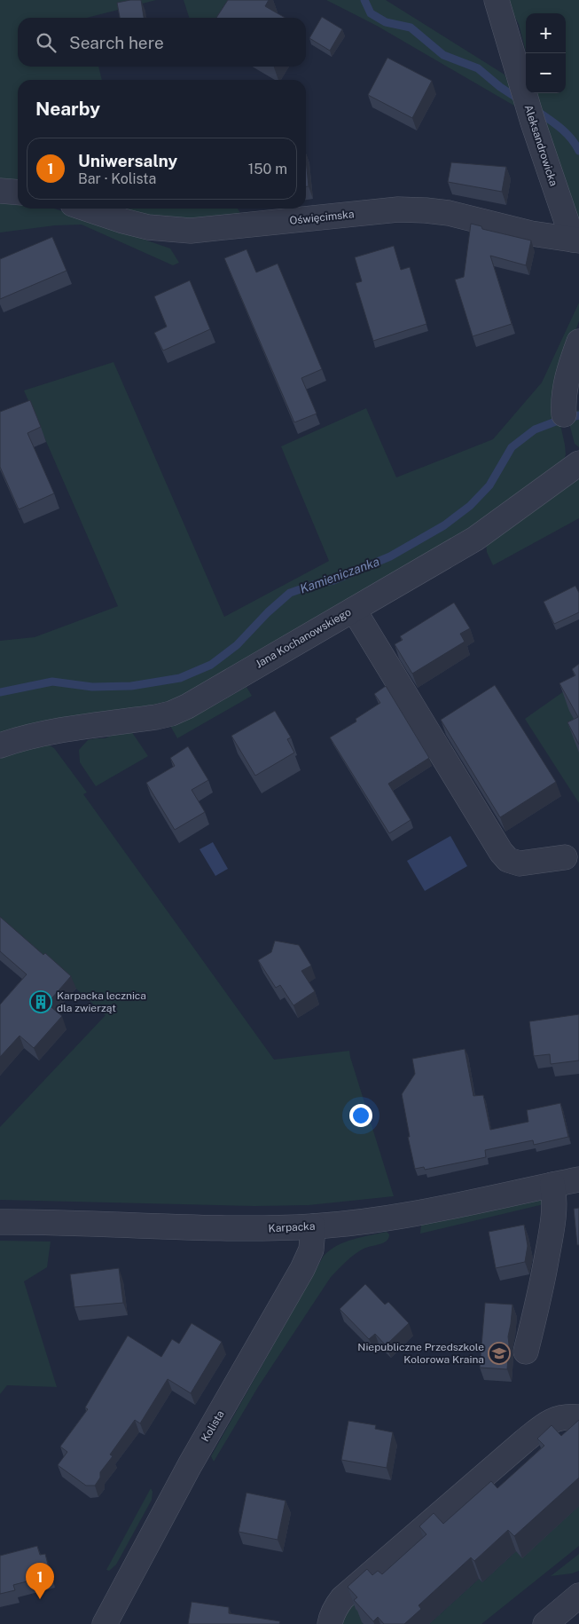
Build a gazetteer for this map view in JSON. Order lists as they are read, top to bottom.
{
  "streets": {
    "street": [
      "Aleksandrowicka",
      "Oświęcimska",
      "Jana Kochanowskiego",
      "Karpacka",
      "Kolista"
    ]
  },
  "crossings": [
    ["Aleksandrowicka", "Oświęcimska"],
    ["Karpacka", "Kolista"]
  ],
  "water": ["Kamieniczanka"],
  "places": {
    "building": ["Karpacka lecznica dla zwierząt"],
    "school or university": ["Niepubliczne Przedszkole Kolorowa Kraina"]
  },
  "page": {
    "map_buttons": ["+", "−"],
    "search": "Search here",
    "heading": "Nearby",
    "list": [
      {
        "mark": "1",
        "name": "Uniwersalny",
        "note": "Bar · Kolista",
        "value": "150 m"
      }
    ],
    "pins": "1"
  }
}
